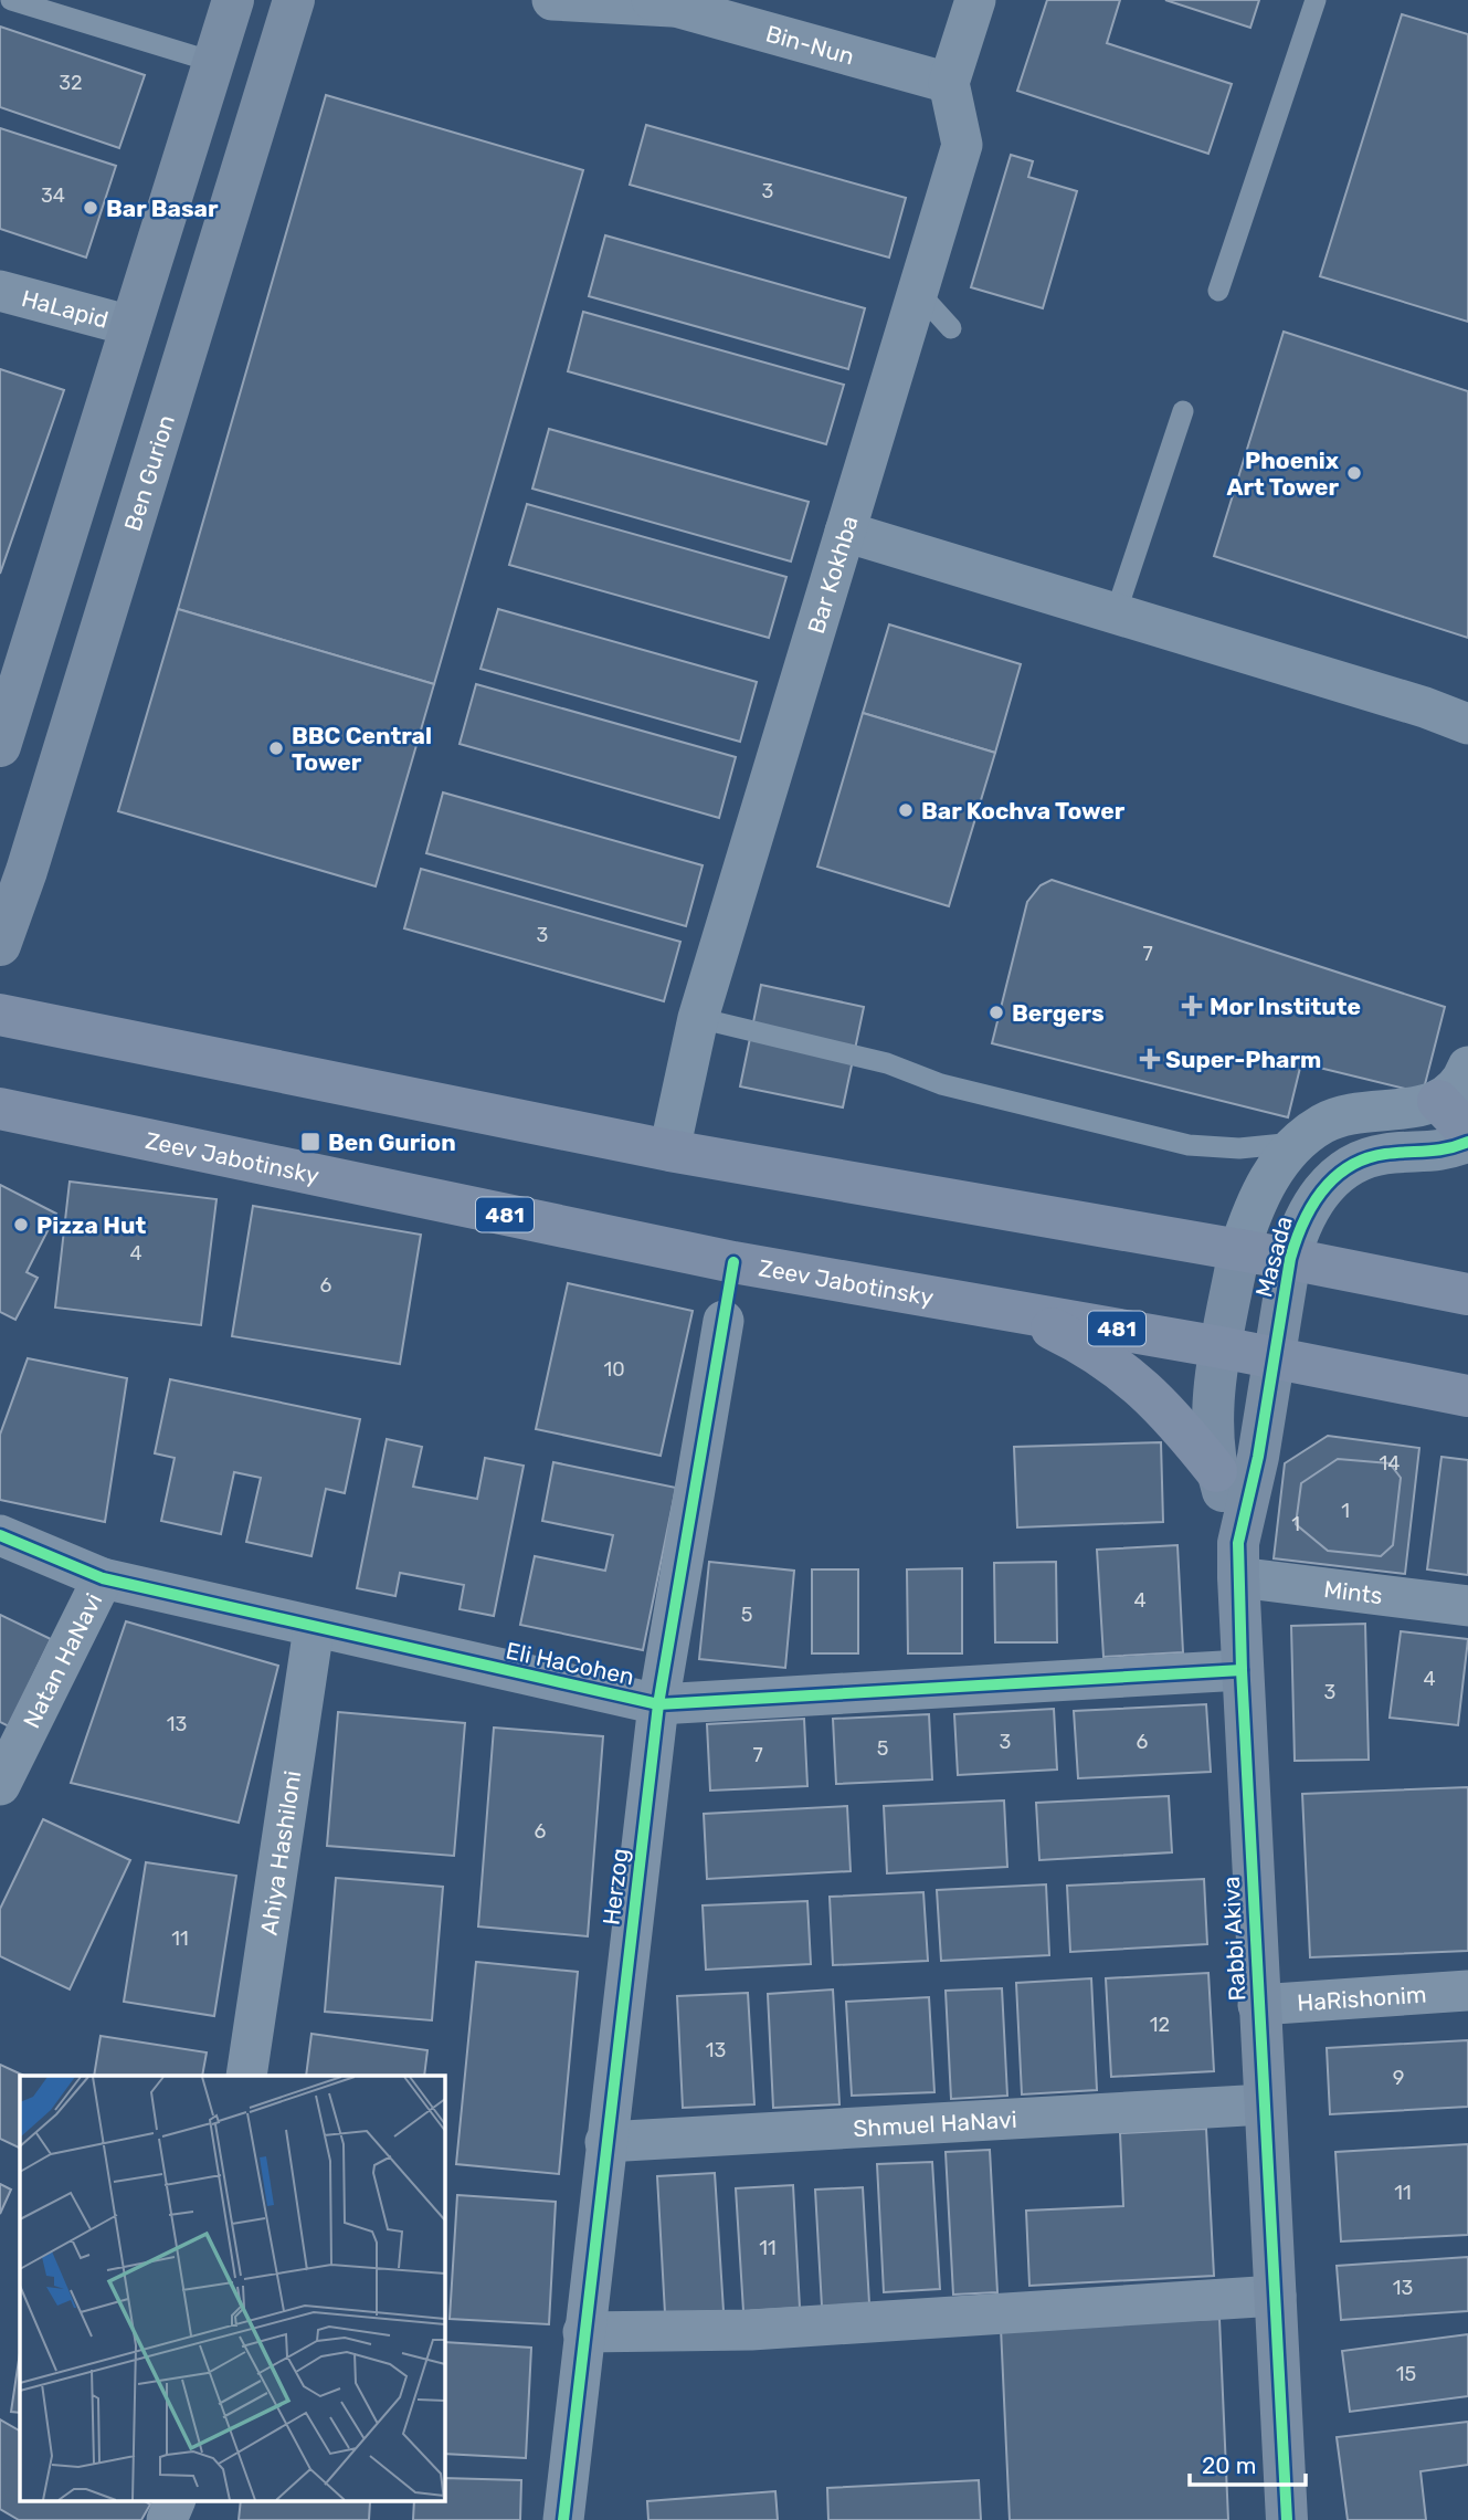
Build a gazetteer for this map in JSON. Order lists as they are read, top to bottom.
{
  "streets": {
    "main road": [
      "Ben Gurion",
      "Zeev Jabotinsky",
      "481",
      "Masada",
      "Rabbi Akiva"
    ],
    "street": [
      "Bin-Nun",
      "HaLapid",
      "Bar Kokhba",
      "Mints",
      "Natan HaNavi",
      "Eli HaCohen",
      "Ahiya Hashiloni",
      "Herzog",
      "HaRishonim",
      "Shmuel HaNavi"
    ]
  },
  "crossings": [
    ["Bin-Nun", "Bar Kokhba"],
    ["Zeev Jabotinsky", "Masada"],
    ["Zeev Jabotinsky", "Rabbi Akiva"],
    ["Masada", "Rabbi Akiva"],
    ["Mints", "Rabbi Akiva"],
    ["Natan HaNavi", "Eli HaCohen"],
    ["Eli HaCohen", "Ahiya Hashiloni"],
    ["Eli HaCohen", "Herzog"],
    ["Eli HaCohen", "Rabbi Akiva"],
    ["Herzog", "Shmuel HaNavi"],
    ["Rabbi Akiva", "HaRishonim"],
    ["Rabbi Akiva", "Shmuel HaNavi"]
  ],
  "places": {
    "other": [
      "Bar Basar",
      "Phoenix Art Tower",
      "BBC Central Tower",
      "Bar Kochva Tower",
      "Bergers",
      "Pizza Hut"
    ],
    "health": ["Mor Institute", "Super-Pharm"],
    "transit": ["Ben Gurion"]
  },
  "house_numbers": [
    "32",
    "3",
    "34",
    "3",
    "7",
    "4",
    "6",
    "10",
    "14",
    "1",
    "1",
    "4",
    "5",
    "4",
    "3",
    "13",
    "3",
    "6",
    "5",
    "7",
    "6",
    "11",
    "12",
    "13",
    "9",
    "11",
    "11",
    "13",
    "15"
  ],
  "scale_bar": "20 m"
}
